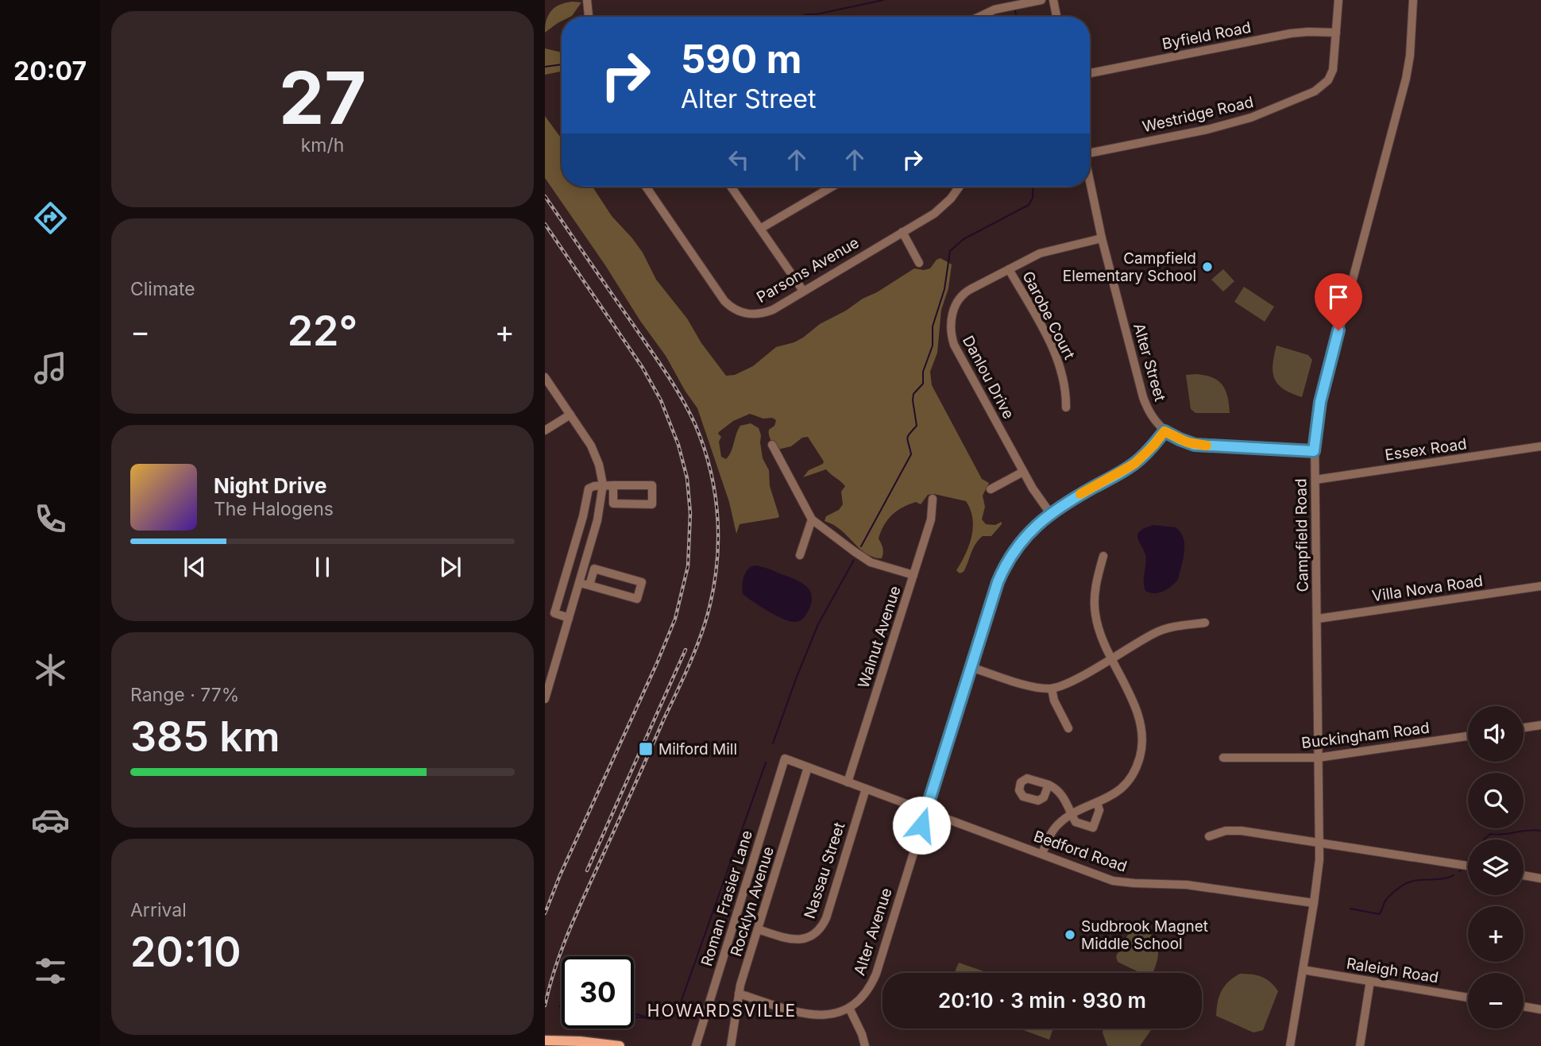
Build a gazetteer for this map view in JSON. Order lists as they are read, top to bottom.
{
  "streets": {
    "street": [
      "Byfield Road",
      "Westridge Road",
      "Parsons Avenue",
      "Garobe Court",
      "Alter Street",
      "Danlou Drive",
      "Essex Road",
      "Campfield Road",
      "Villa Nova Road",
      "Walnut Avenue",
      "Buckingham Road",
      "Bedford Road",
      "Nassau Street",
      "Roman Frasier Lane",
      "Rocklyn Avenue",
      "Alter Avenue",
      "Raleigh Road"
    ]
  },
  "crossings": [
    ["Byfield Road", "Westridge Road"],
    ["Garobe Court", "Danlou Drive"],
    ["Alter Street", "Danlou Drive"],
    ["Alter Street", "Campfield Road"],
    ["Alter Street", "Alter Avenue"],
    ["Danlou Drive", "Alter Avenue"],
    ["Essex Road", "Campfield Road"],
    ["Campfield Road", "Villa Nova Road"],
    ["Campfield Road", "Buckingham Road"],
    ["Campfield Road", "Bedford Road"],
    ["Campfield Road", "Raleigh Road"],
    ["Walnut Avenue", "Bedford Road"],
    ["Bedford Road", "Nassau Street"],
    ["Bedford Road", "Roman Frasier Lane"],
    ["Bedford Road", "Rocklyn Avenue"],
    ["Bedford Road", "Alter Avenue"],
    ["Nassau Street", "Rocklyn Avenue"]
  ],
  "districts": ["HOWARDSVILLE"],
  "places": {
    "other": ["Campfield Elementary School", "Sudbrook Magnet Middle School"],
    "transit": ["Milford Mill"]
  },
  "page": {
    "tabs": "20:07",
    "tile": [
      ["27", "km/h"],
      "Climate",
      ["Range · 77%", "385 km"],
      ["Arrival", "20:10"]
    ],
    "turn": ["590 m", "Alter Street"],
    "heat": ["−", "22°", "+"],
    "song": ["Night Drive", "The Halogens"],
    "map_buttons": ["+", "−"],
    "limit": "30",
    "trip": "20:10 · 3 min · 930 m"
  }
}
